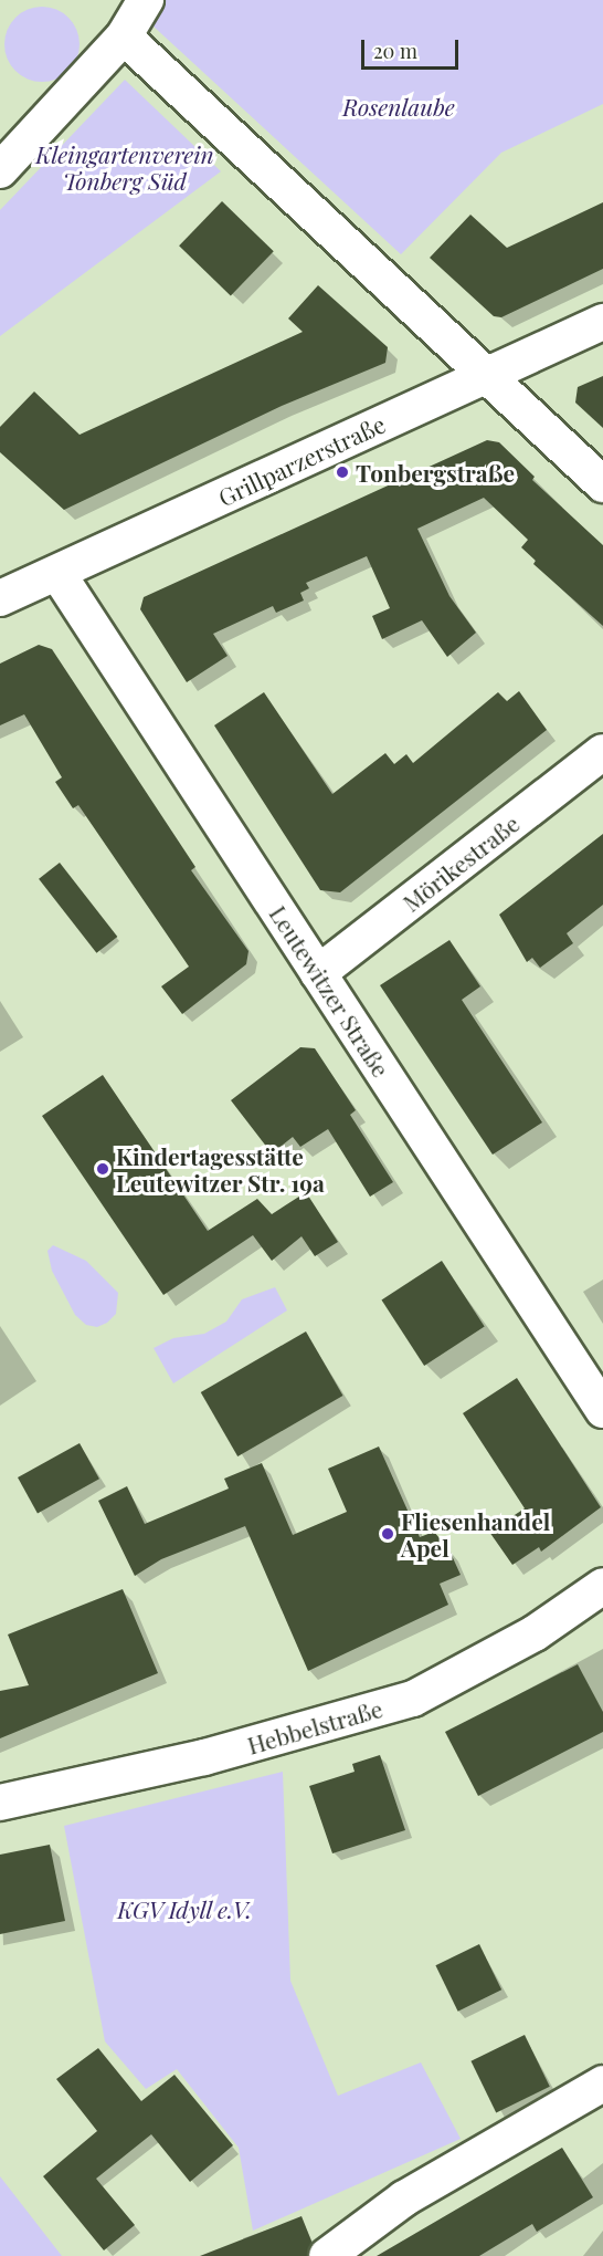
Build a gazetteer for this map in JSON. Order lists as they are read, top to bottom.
{
  "streets": {
    "street": [
      "Grillparzerstraße",
      "Mörikestraße",
      "Leutewitzer Straße",
      "Hebbelstraße"
    ]
  },
  "crossings": [
    ["Grillparzerstraße", "Leutewitzer Straße"],
    ["Mörikestraße", "Leutewitzer Straße"]
  ],
  "parks": ["Rosenlaube", "Kleingartenverein Tonberg Süd", "KGV Idyll e.V."],
  "places": ["Tonbergstraße", "Kindertagesstätte Leutewitzer Str. 19a", "Fliesenhandel Apel"],
  "scale_bar": "20 m"
}
